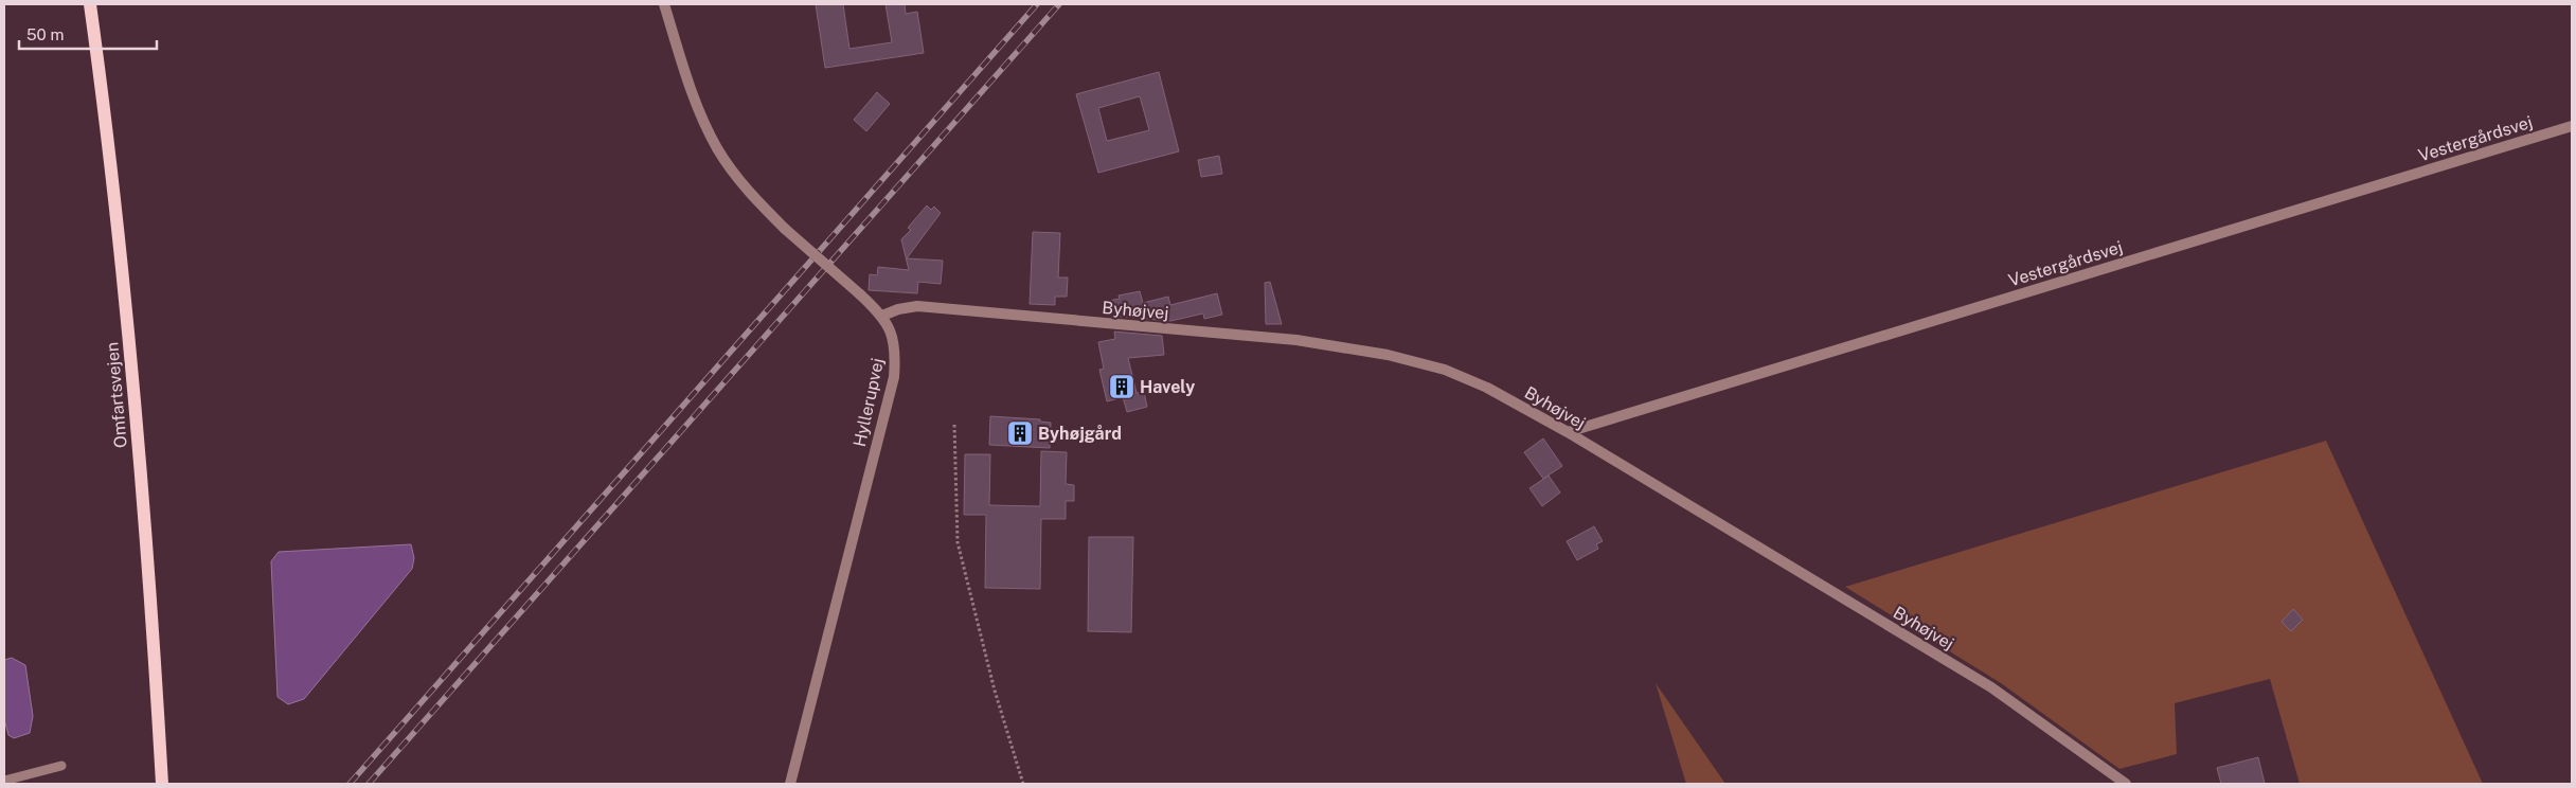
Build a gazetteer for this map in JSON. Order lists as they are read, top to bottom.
{
  "streets": {
    "main road": ["Omfartsvejen"],
    "street": ["Vestergårdsvej", "Byhøjvej", "Hyllerupvej"]
  },
  "crossings": [
    ["Vestergårdsvej", "Byhøjvej"],
    ["Byhøjvej", "Hyllerupvej"]
  ],
  "places": {
    "building": ["Havely", "Byhøjgård"]
  },
  "scale_bar": "50 m"
}
